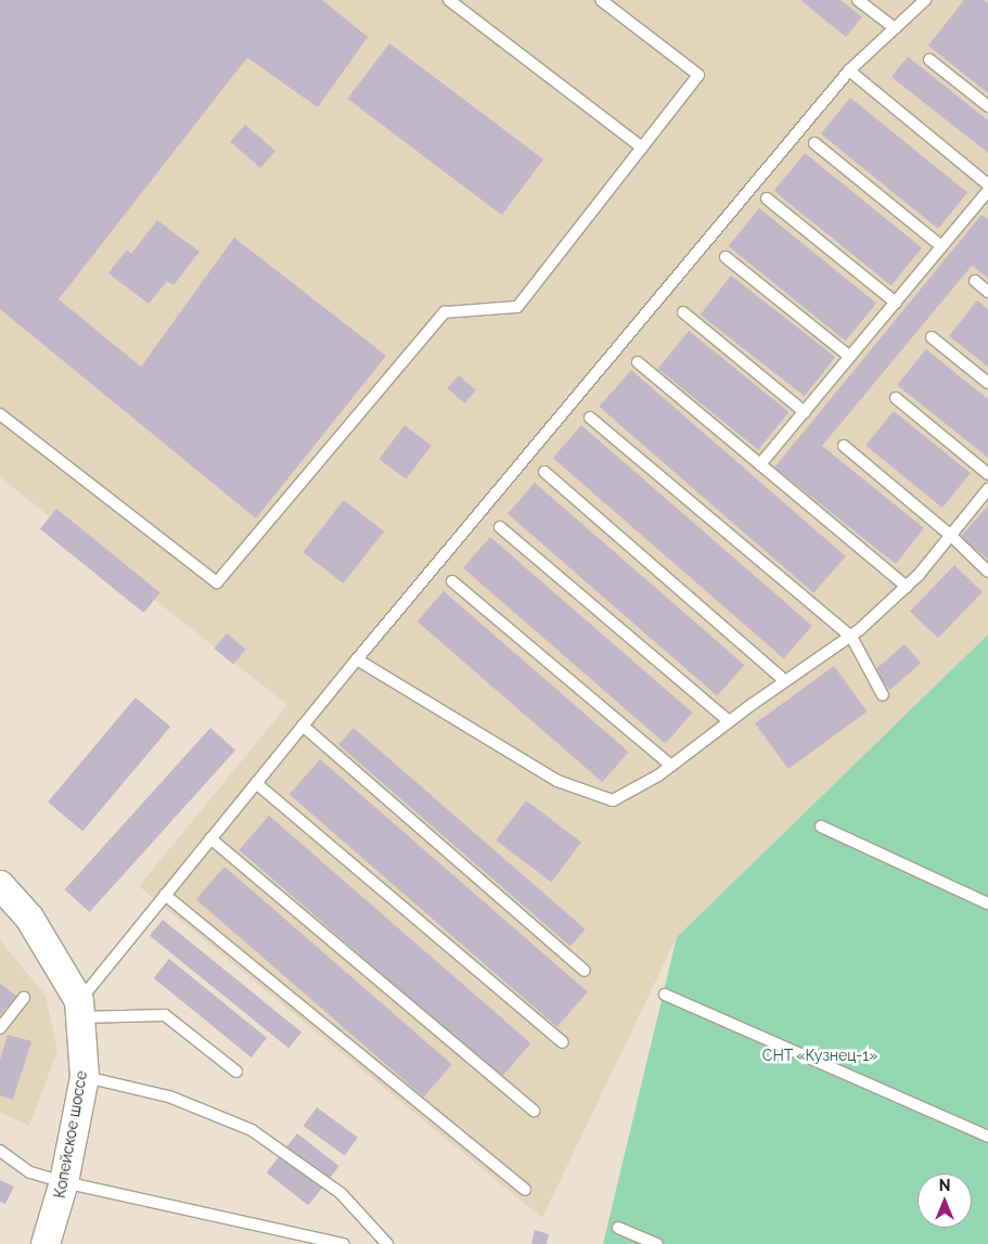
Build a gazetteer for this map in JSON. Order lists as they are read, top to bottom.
{
  "streets": {
    "street": ["Копейское шоссе"]
  },
  "parks": ["СНТ «Кузнец-1»"],
  "north": "top"
}
